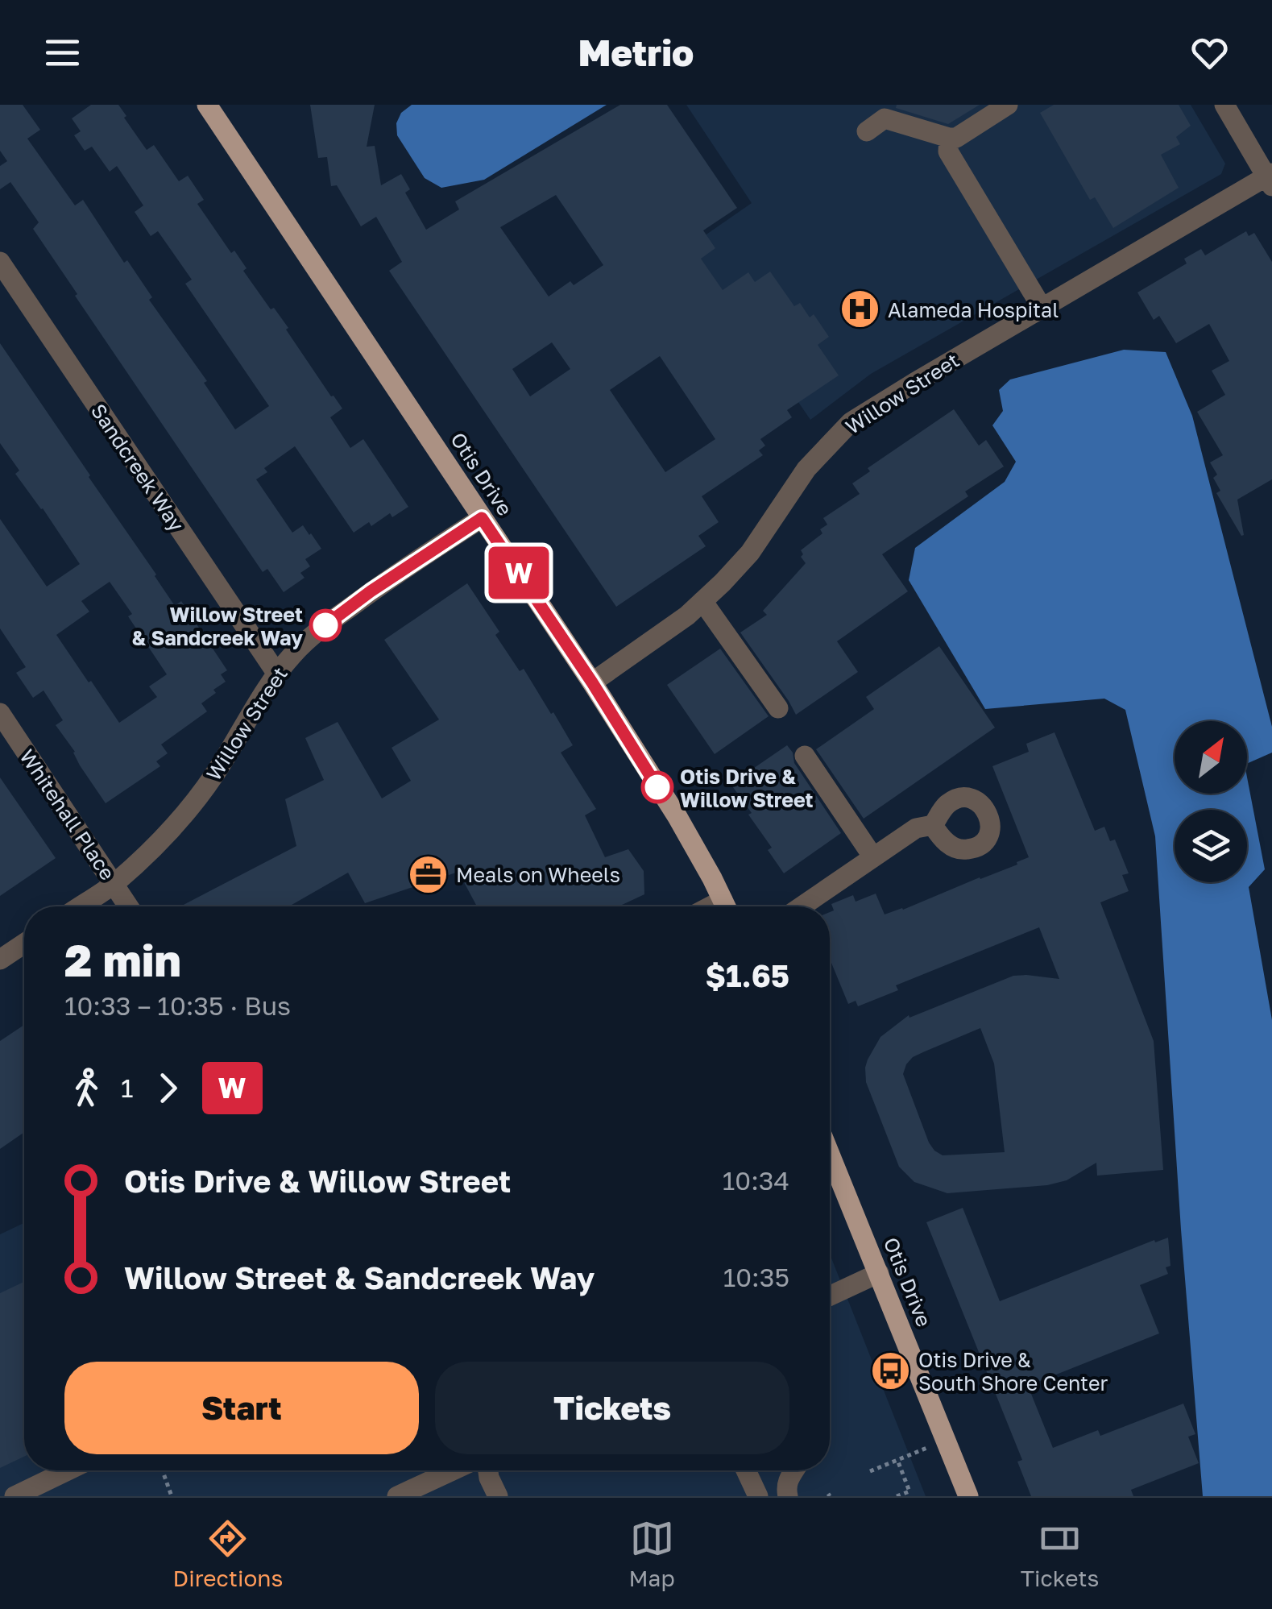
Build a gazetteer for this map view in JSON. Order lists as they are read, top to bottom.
{
  "streets": {
    "main road": ["Otis Drive"],
    "street": ["Willow Street", "Sandcreek Way", "Whitehall Place"]
  },
  "crossings": [
    ["Willow Street", "Sandcreek Way"],
    ["Willow Street", "Otis Drive"],
    ["Willow Street", "Whitehall Place"]
  ],
  "places": {
    "hospital": ["Alameda Hospital"],
    "other": ["Willow Street & Sandcreek Way", "Otis Drive & Willow Street"],
    "office": ["Meals on Wheels"],
    "bus stop": ["Otis Drive & South Shore Center"]
  },
  "lines": ["bus line W"],
  "north": "top right",
  "page": {
    "header": "Metrio",
    "on_map": "W",
    "heading": ["2 min", "10:33 – 10:35 · Bus", "$1.65"],
    "legs": ["1", "W"],
    "list": [
      {
        "name": "Otis Drive & Willow Street",
        "value": "10:34"
      },
      {
        "name": "Willow Street & Sandcreek Way",
        "value": "10:35"
      }
    ],
    "buttons": ["Start", "Tickets"],
    "tabs": ["Directions", "Map", "Tickets"]
  }
}
